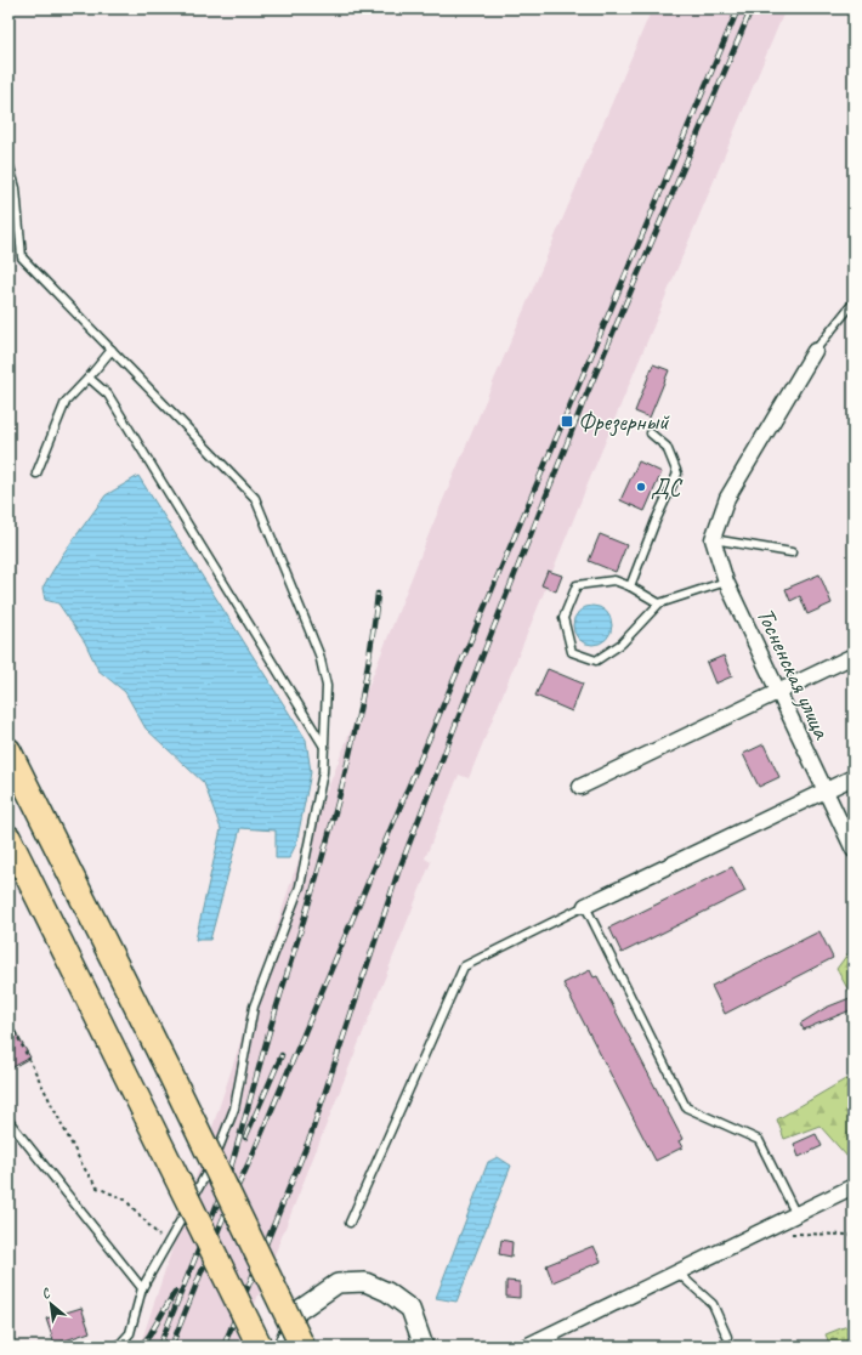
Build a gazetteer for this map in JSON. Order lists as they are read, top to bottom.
{
  "streets": {
    "street": ["Тосненская улица"]
  },
  "places": {
    "transit": ["Фрезерный"],
    "other": ["ДС"]
  },
  "north": "top left"
}
